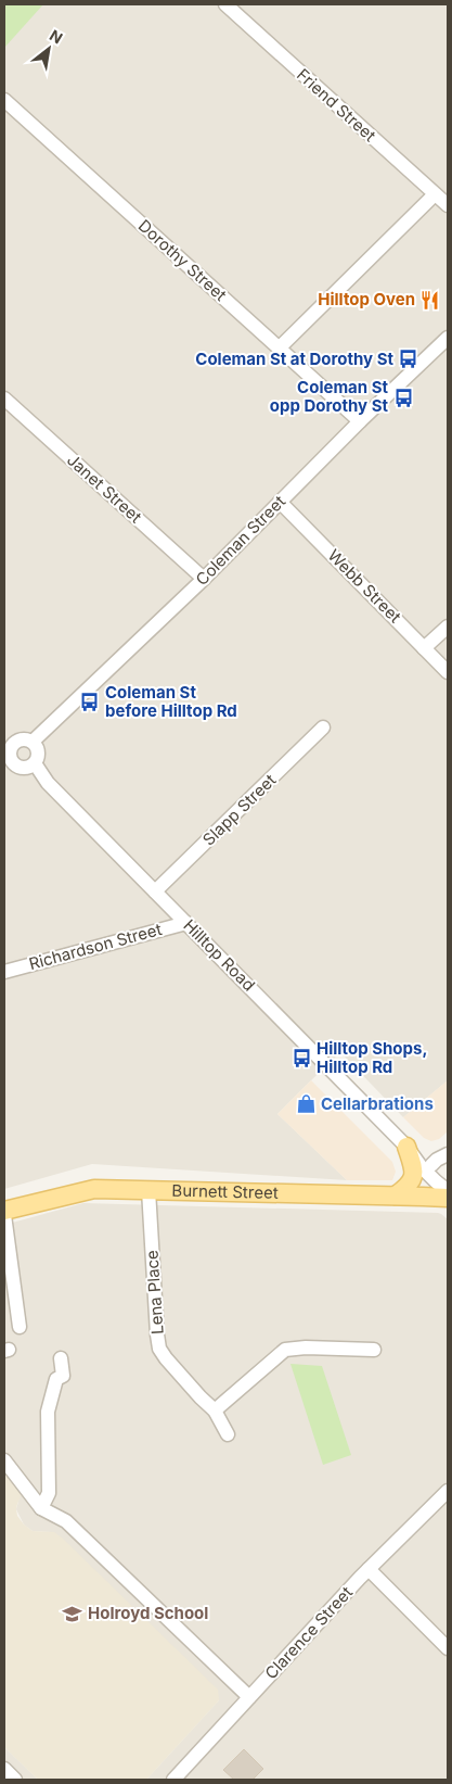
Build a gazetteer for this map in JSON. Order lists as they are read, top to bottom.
{
  "streets": {
    "main road": ["Burnett Street"],
    "street": [
      "Friend Street",
      "Dorothy Street",
      "Janet Street",
      "Coleman Street",
      "Webb Street",
      "Slapp Street",
      "Richardson Street",
      "Hilltop Road",
      "Lena Place",
      "Clarence Street"
    ]
  },
  "crossings": [
    ["Dorothy Street", "Coleman Street"],
    ["Janet Street", "Coleman Street"],
    ["Coleman Street", "Webb Street"],
    ["Coleman Street", "Hilltop Road"],
    ["Slapp Street", "Hilltop Road"],
    ["Richardson Street", "Hilltop Road"],
    ["Burnett Street", "Lena Place"]
  ],
  "places": {
    "restaurant": ["Hilltop Oven"],
    "bus stop": [
      "Coleman St at Dorothy St",
      "Coleman St opp Dorothy St",
      "Coleman St before Hilltop Rd",
      "Hilltop Shops, Hilltop Rd"
    ],
    "shop": ["Cellarbrations"],
    "school or university": ["Holroyd School"]
  },
  "north": "top right"
}
